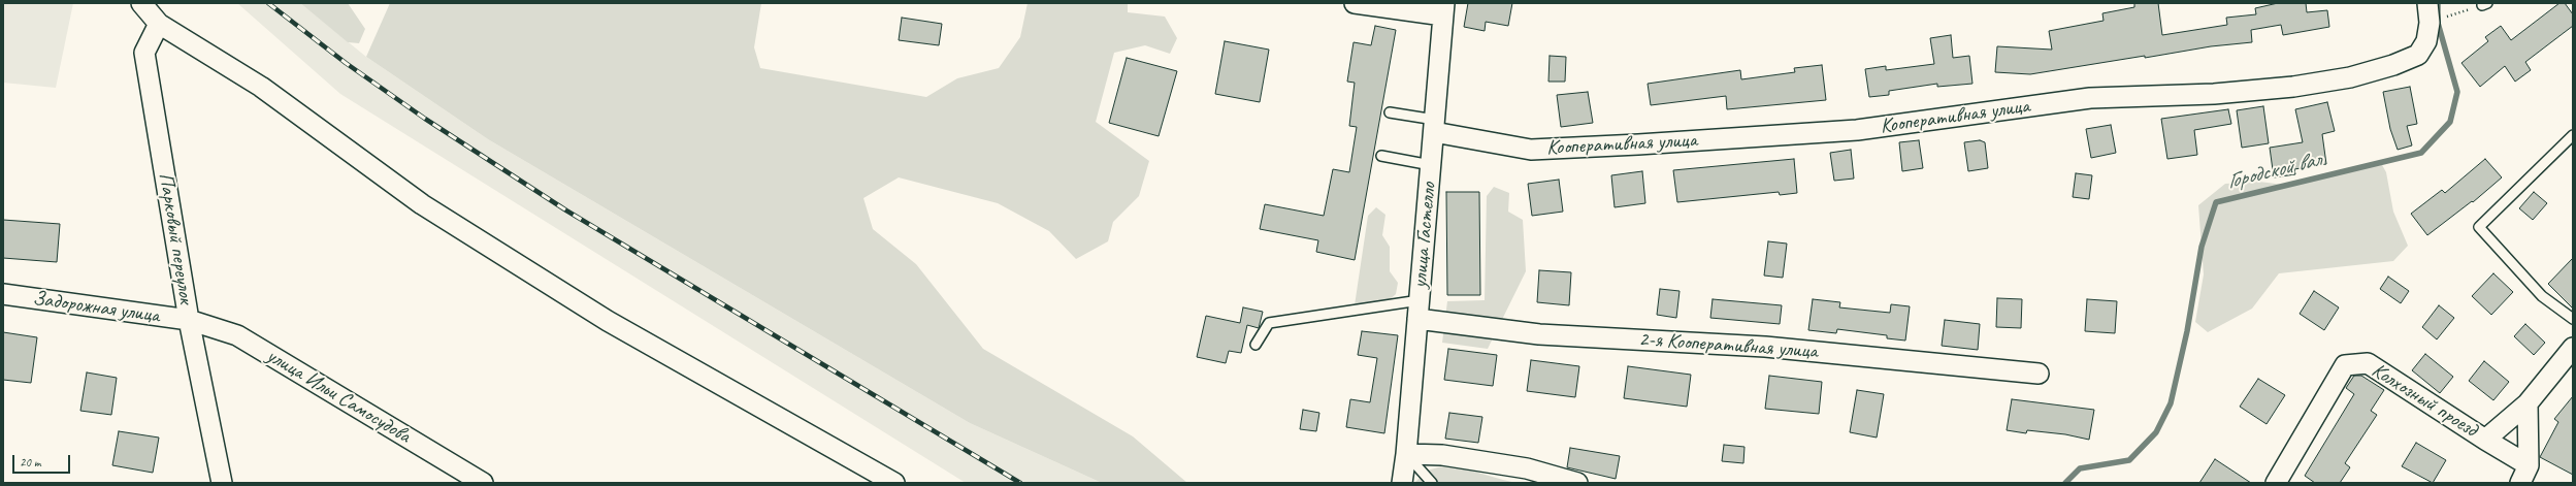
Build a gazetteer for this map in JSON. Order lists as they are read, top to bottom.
{
  "streets": {
    "street": [
      "Кооперативная улица",
      "улица Гастелло",
      "Парковый переулок",
      "Задорожная улица",
      "2-я Кооперативная улица",
      "улица Ильи Самосудова",
      "Колхозный проезд"
    ]
  },
  "crossings": [
    ["Кооперативная улица", "улица Гастелло"],
    ["улица Гастелло", "2-я Кооперативная улица"],
    ["Парковый переулок", "Задорожная улица"],
    ["Парковый переулок", "улица Ильи Самосудова"],
    ["Задорожная улица", "улица Ильи Самосудова"]
  ],
  "water": ["Городской вал"],
  "scale_bar": "20 m"
}
